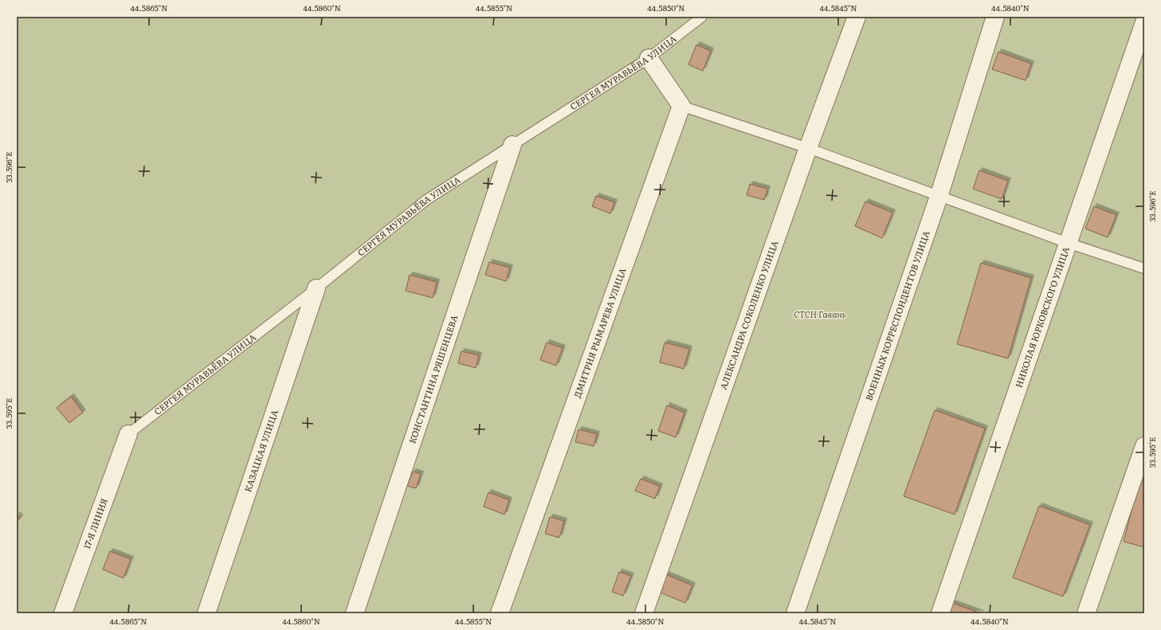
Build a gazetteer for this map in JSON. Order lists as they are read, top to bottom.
{
  "streets": {
    "street": [
      "АЛЕКСАНДРА СОКОЛЕНКО УЛИЦА",
      "ВОЕННЫХ КОРРЕСПОНДЕНТОВ УЛИЦА",
      "НИКОЛАЯ ЮРКОВСКОГО УЛИЦА",
      "ДМИТРИЯ РЫМАРЕВА УЛИЦА",
      "КОНСТАНТИНА РЯШЕНЦЕВА",
      "КАЗАЦКАЯ УЛИЦА",
      "17-Я ЛИНИЯ"
    ],
    "lane": ["СЕРГЕЯ МУРАВЬЁВА УЛИЦА"]
  },
  "crossings": [
    ["СЕРГЕЯ МУРАВЬЁВА УЛИЦА", "КОНСТАНТИНА РЯШЕНЦЕВА"],
    ["СЕРГЕЯ МУРАВЬЁВА УЛИЦА", "КАЗАЦКАЯ УЛИЦА"],
    ["СЕРГЕЯ МУРАВЬЁВА УЛИЦА", "17-Я ЛИНИЯ"]
  ],
  "parks": ["СТСН Гавань"],
  "coordinates": [
    "44.5865°N",
    "44.5860°N",
    "44.5855°N",
    "44.5850°N",
    "44.5845°N",
    "44.5840°N",
    "33.596°E",
    "33.595°E"
  ]
}
